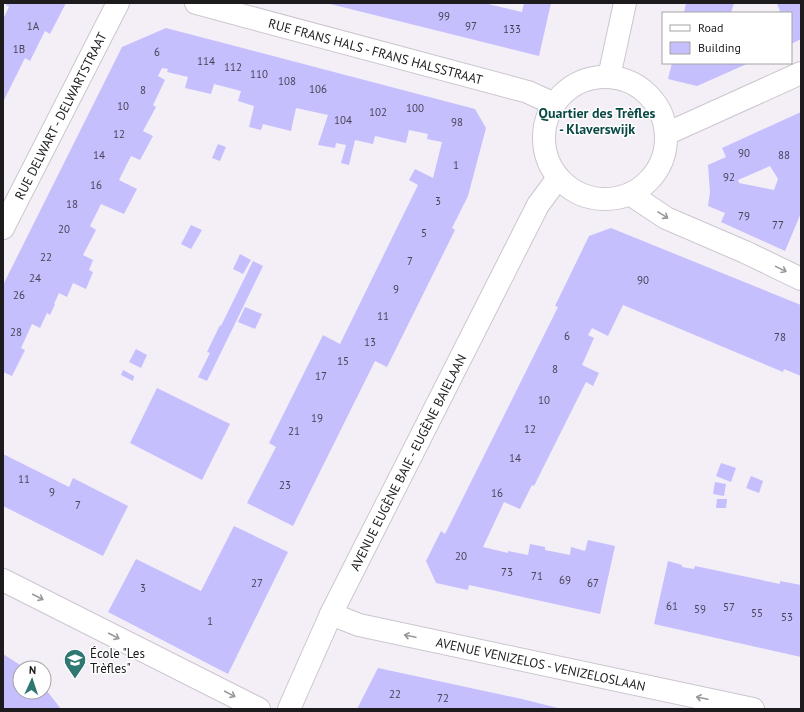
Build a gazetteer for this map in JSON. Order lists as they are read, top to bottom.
{
  "streets": {
    "street": [
      "RUE FRANS HALS - FRANS HALSSTRAAT",
      "RUE DELWART - DELWARTSTRAAT",
      "AVENUE EUGÈNE BAIE - EUGÈNE BAIELAAN",
      "AVENUE VENIZELOS - VENIZELOSLAAN"
    ]
  },
  "crossings": [
    ["RUE FRANS HALS - FRANS HALSSTRAAT", "AVENUE EUGÈNE BAIE - EUGÈNE BAIELAAN"],
    ["AVENUE EUGÈNE BAIE - EUGÈNE BAIELAAN", "AVENUE VENIZELOS - VENIZELOSLAAN"]
  ],
  "one_way": ["AVENUE VENIZELOS - VENIZELOSLAAN"],
  "districts": ["Quartier des Trèfles - Klaverswijk"],
  "places": {
    "school or university": ["École \"Les Trèfles\""]
  },
  "house_numbers": [
    "99",
    "1A",
    "97",
    "133",
    "1B",
    "6",
    "114",
    "112",
    "110",
    "108",
    "106",
    "8",
    "10",
    "100",
    "102",
    "104",
    "98",
    "12",
    "90",
    "14",
    "88",
    "1",
    "92",
    "16",
    "3",
    "18",
    "79",
    "77",
    "20",
    "5",
    "22",
    "7",
    "24",
    "90",
    "9",
    "26",
    "11",
    "28",
    "6",
    "78",
    "13",
    "15",
    "8",
    "17",
    "10",
    "19",
    "12",
    "21",
    "14",
    "11",
    "23",
    "9",
    "16",
    "7",
    "20",
    "73",
    "71",
    "69",
    "27",
    "67",
    "3",
    "61",
    "57",
    "59",
    "55",
    "53",
    "1",
    "22",
    "72"
  ],
  "legend": ["Road", "Building"],
  "north": "top"
}
